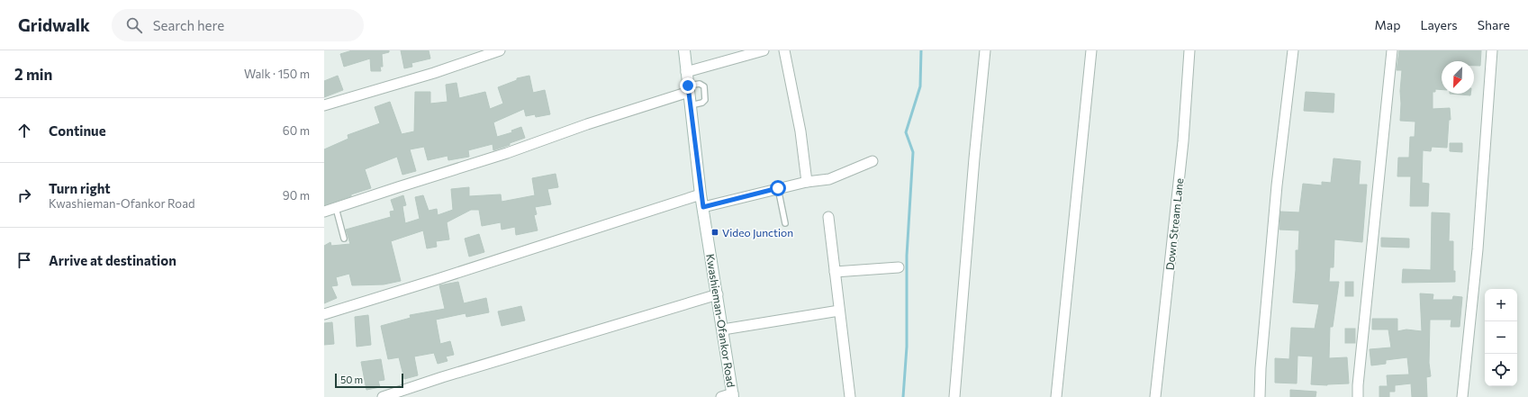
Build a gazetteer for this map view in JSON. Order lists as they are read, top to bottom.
{
  "streets": {
    "main road": ["Kwashieman-Ofankor Road"],
    "street": ["Down Stream Lane"]
  },
  "places": {
    "transit": ["Video Junction"]
  },
  "scale_bar": "50 m",
  "north": "bottom left",
  "page": {
    "header": "Gridwalk",
    "search": "Search here",
    "nav": ["Map", "Layers", "Share"],
    "heading": ["2 min", "Walk · 150 m"],
    "list": [
      ["Continue", "60 m"],
      ["Turn right", "Kwashieman-Ofankor Road", "90 m"],
      "Arrive at destination"
    ],
    "map_buttons": ["+", "−"],
    "scale": "50 m"
  }
}
